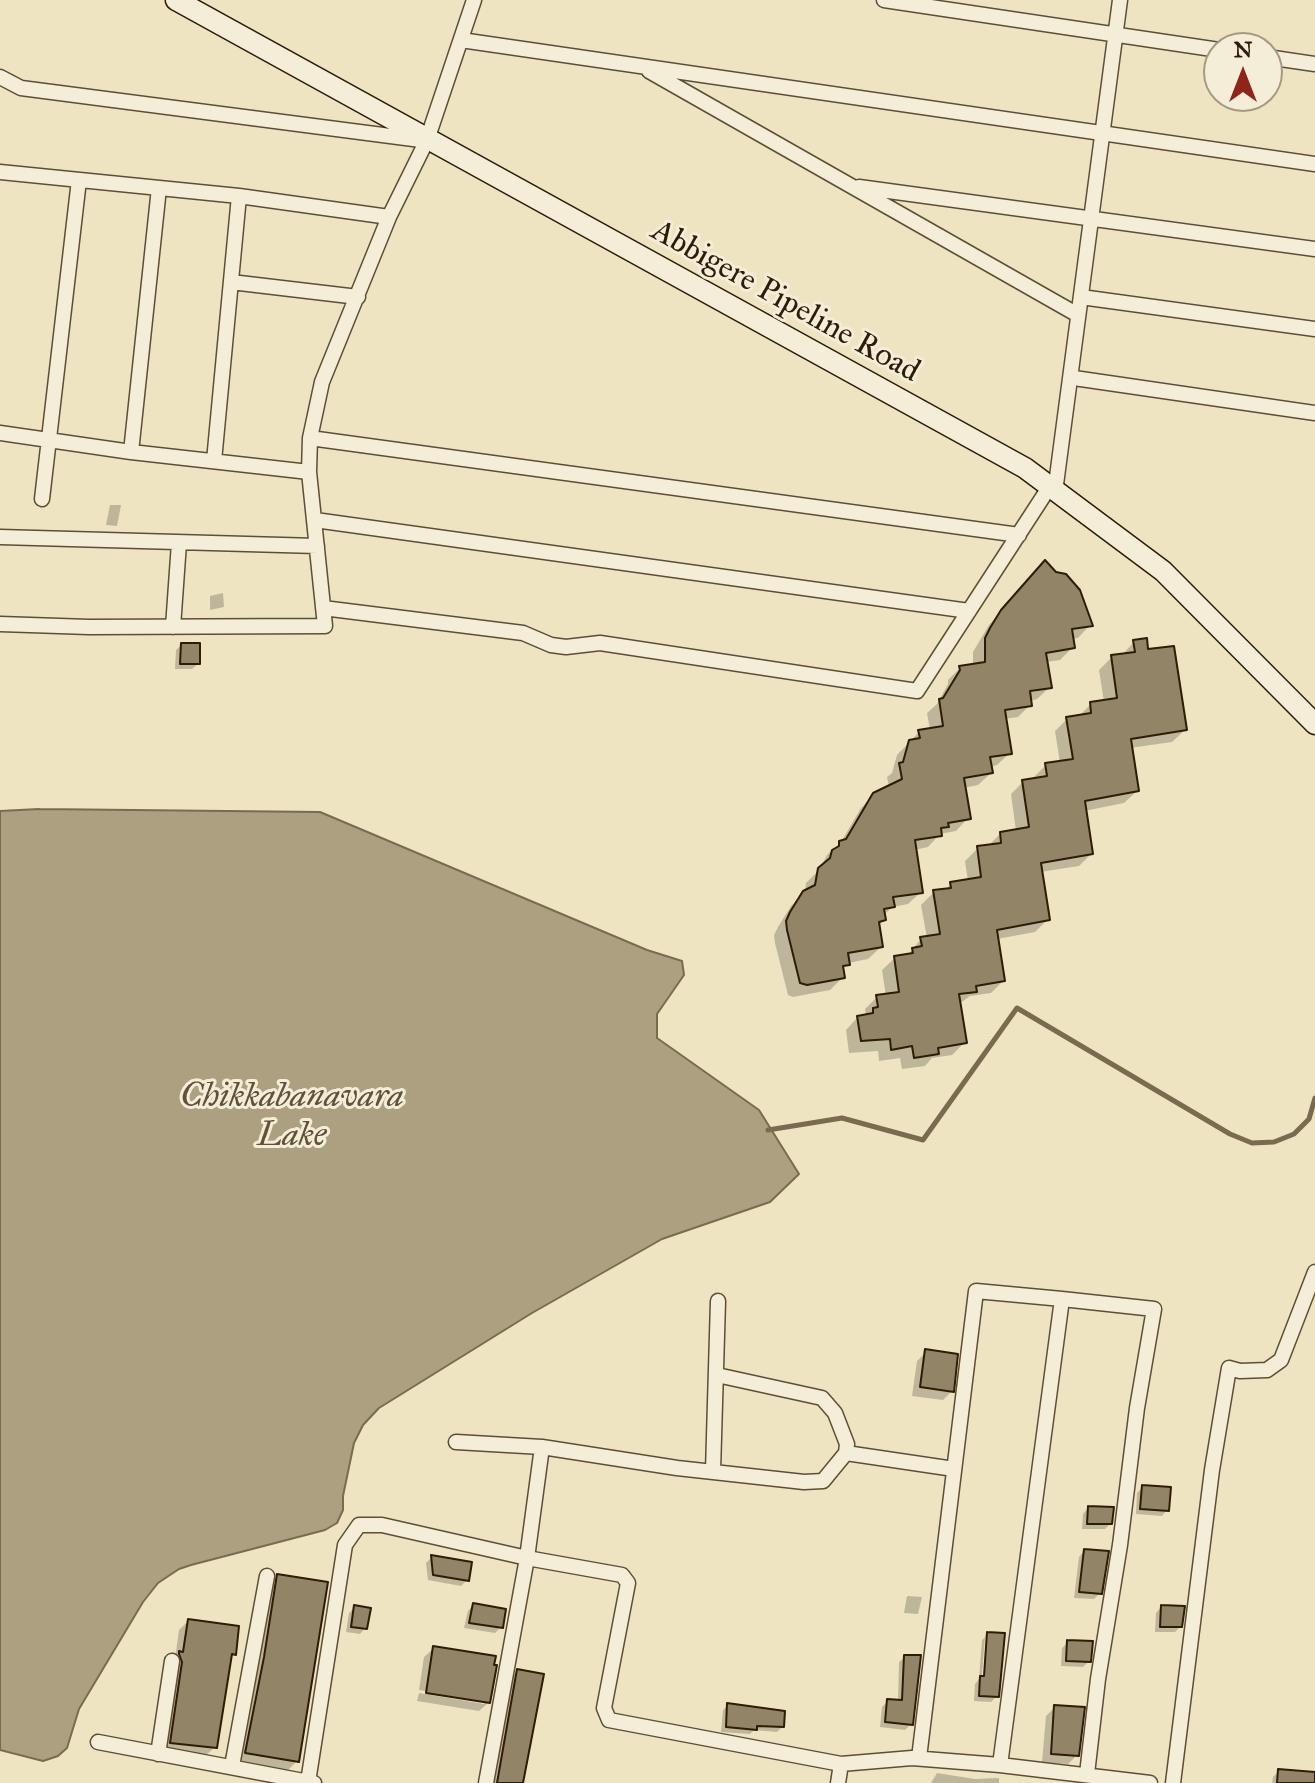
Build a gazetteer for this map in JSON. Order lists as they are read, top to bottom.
{
  "streets": {
    "main road": ["Abbigere Pipeline Road"]
  },
  "water": ["Chikkabanavara Lake"],
  "north": "top"
}
